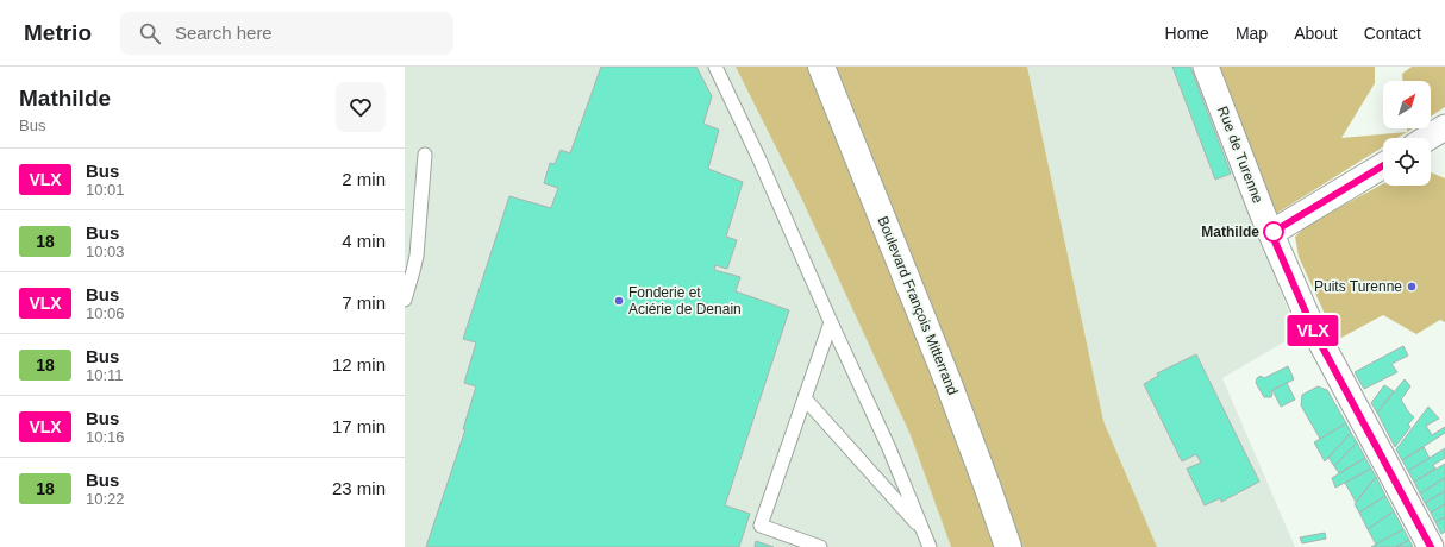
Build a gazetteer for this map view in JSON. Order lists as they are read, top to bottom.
{
  "streets": {
    "main road": ["Boulevard François Mitterrand"],
    "street": ["Rue de Turenne"]
  },
  "places": ["Mathilde", "Puits Turenne", "Fonderie et Aciérie de Denain"],
  "lines": ["bus line VLX"],
  "north": "top right",
  "page": {
    "header": "Metrio",
    "search": "Search here",
    "nav": [
      "Home",
      "Map",
      "About",
      "Contact"
    ],
    "heading": ["Mathilde", "Bus"],
    "on_map": "VLX",
    "list": [
      {
        "mark": "VLX",
        "name": "Bus",
        "note": "10:01",
        "value": "2 min"
      },
      {
        "mark": "18",
        "name": "Bus",
        "note": "10:03",
        "value": "4 min"
      },
      {
        "mark": "VLX",
        "name": "Bus",
        "note": "10:06",
        "value": "7 min"
      },
      {
        "mark": "18",
        "name": "Bus",
        "note": "10:11",
        "value": "12 min"
      },
      {
        "mark": "VLX",
        "name": "Bus",
        "note": "10:16",
        "value": "17 min"
      },
      {
        "mark": "18",
        "name": "Bus",
        "note": "10:22",
        "value": "23 min"
      }
    ]
  }
}
